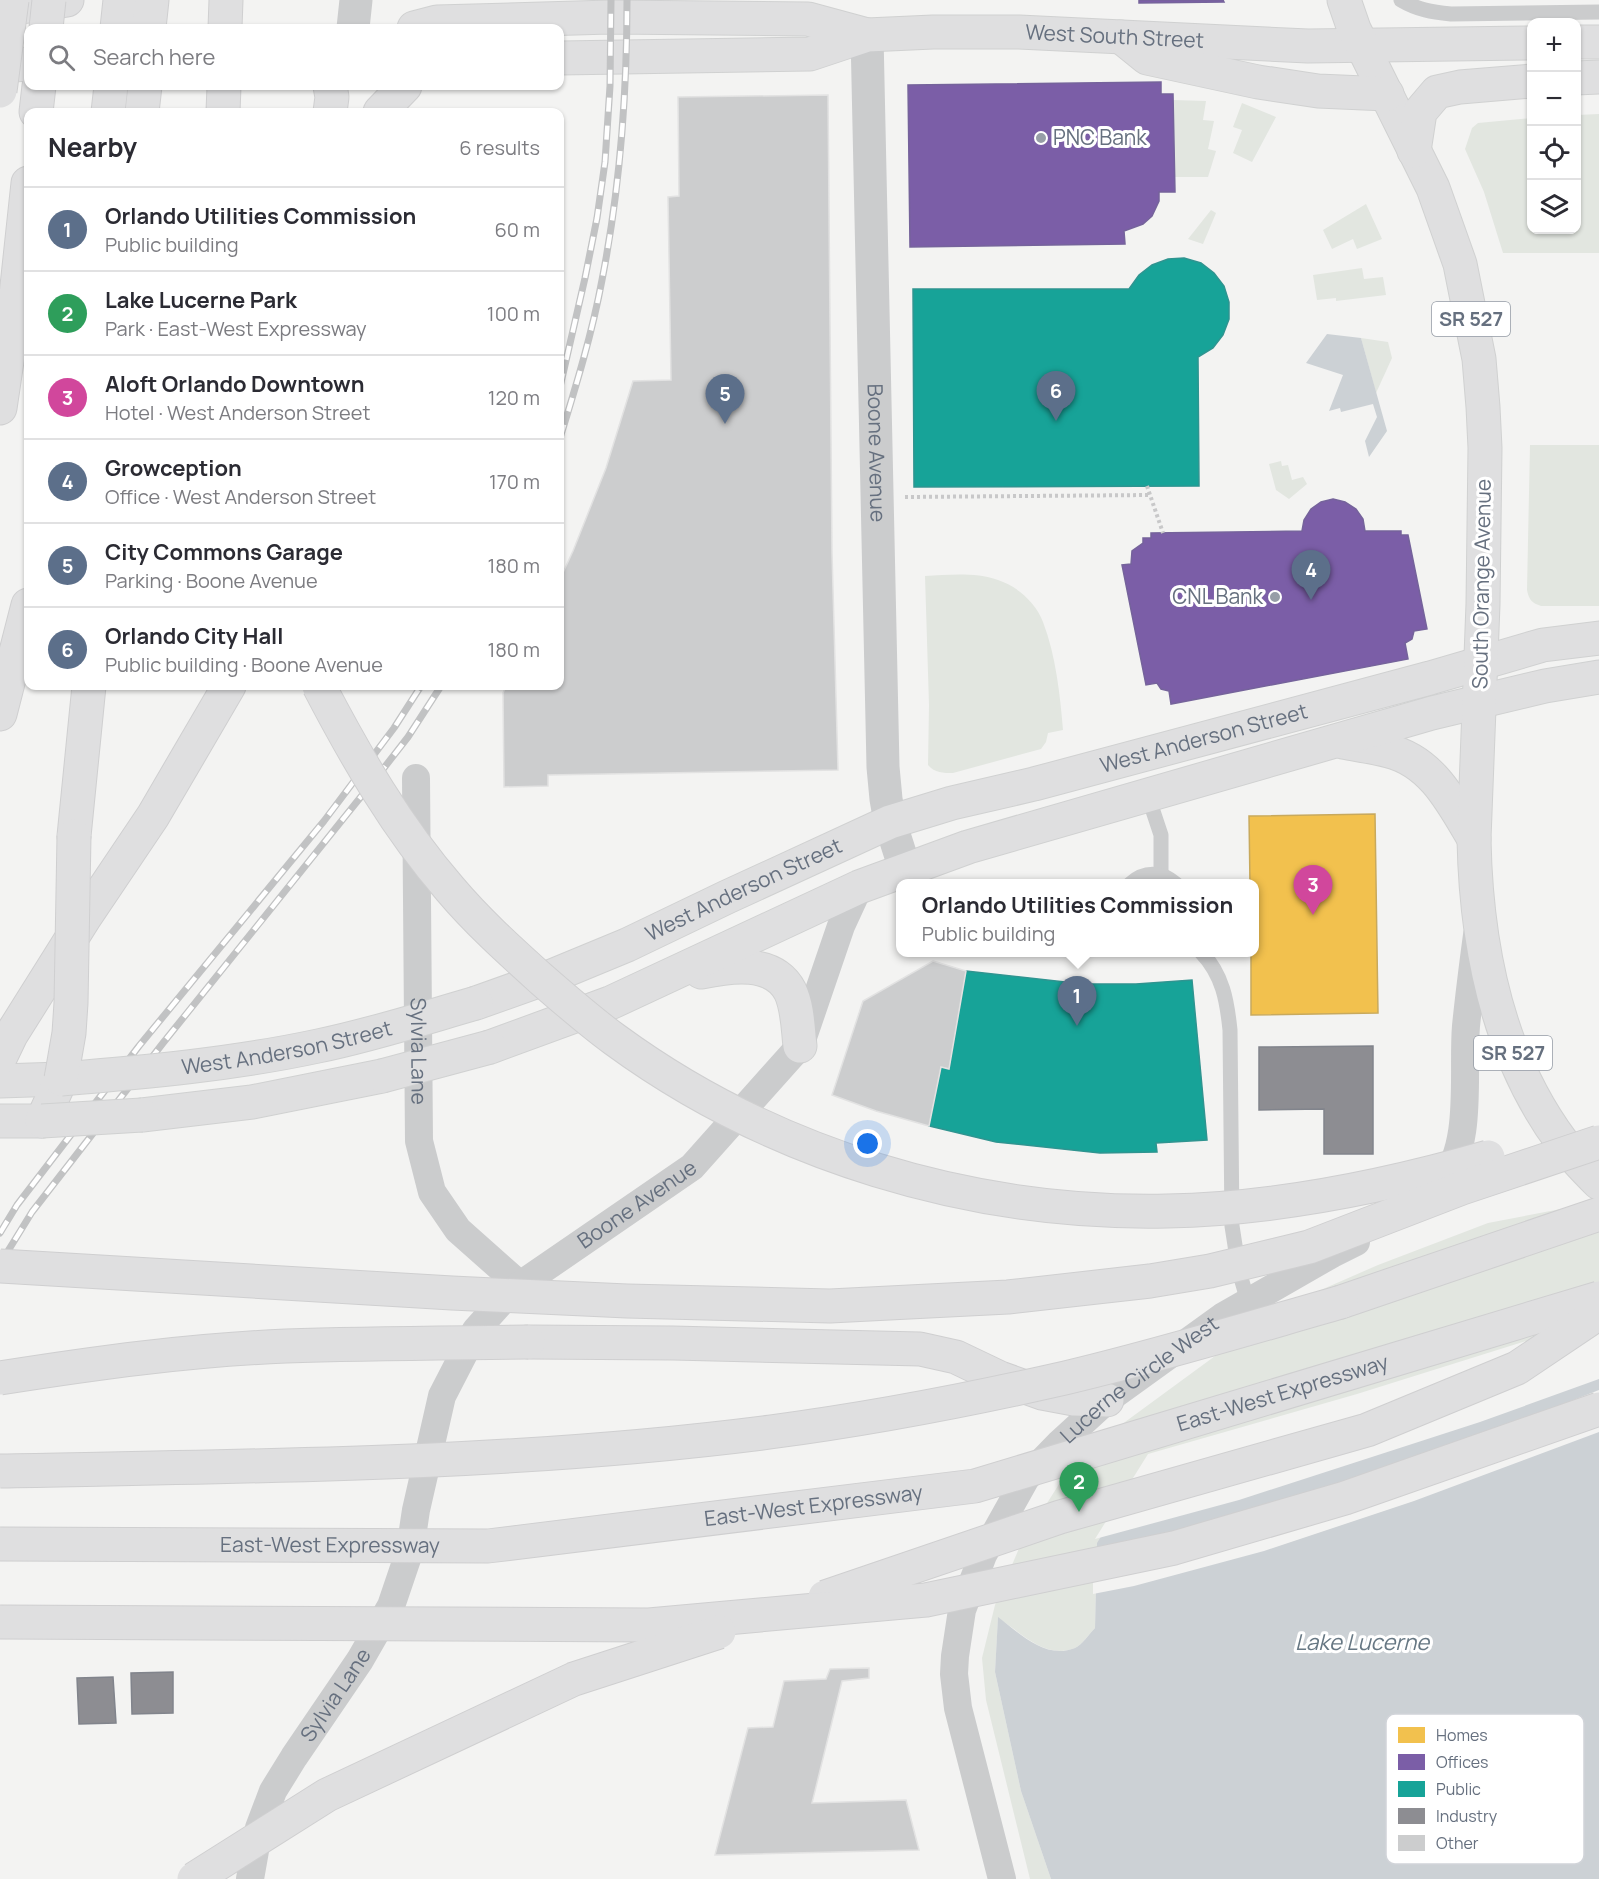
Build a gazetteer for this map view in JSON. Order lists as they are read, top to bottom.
{
  "streets": {
    "main road": [
      "West South Street",
      "SR 527",
      "South Orange Avenue",
      "West Anderson Street",
      "East-West Expressway"
    ],
    "street": ["Boone Avenue", "Sylvia Lane", "Lucerne Circle West"]
  },
  "crossings": [
    ["West South Street", "Boone Avenue"],
    ["West South Street", "South Orange Avenue"],
    ["Boone Avenue", "West Anderson Street"],
    ["Boone Avenue", "Sylvia Lane"],
    ["South Orange Avenue", "West Anderson Street"],
    ["South Orange Avenue", "Lucerne Circle West"]
  ],
  "water": ["Lake Lucerne"],
  "places": ["PNC Bank", "CNL Bank"],
  "legend": [
    "Homes",
    "Offices",
    "Public",
    "Industry",
    "Other"
  ],
  "page": {
    "map_buttons": ["+", "−"],
    "search": "Search here",
    "heading": ["Nearby", "6 results"],
    "list": [
      {
        "mark": "1",
        "name": "Orlando Utilities Commission",
        "note": "Public building",
        "value": "60 m"
      },
      {
        "mark": "2",
        "name": "Lake Lucerne Park",
        "note": "Park · East-West Expressway",
        "value": "100 m"
      },
      {
        "mark": "3",
        "name": "Aloft Orlando Downtown",
        "note": "Hotel · West Anderson Street",
        "value": "120 m"
      },
      {
        "mark": "4",
        "name": "Growception",
        "note": "Office · West Anderson Street",
        "value": "170 m"
      },
      {
        "mark": "5",
        "name": "City Commons Garage",
        "note": "Parking · Boone Avenue",
        "value": "180 m"
      },
      {
        "mark": "6",
        "name": "Orlando City Hall",
        "note": "Public building · Boone Avenue",
        "value": "180 m"
      }
    ],
    "pins": [
      "6",
      "5",
      "4",
      "3",
      "1",
      "2"
    ],
    "popup": ["Orlando Utilities Commission", "Public building"]
  }
}
